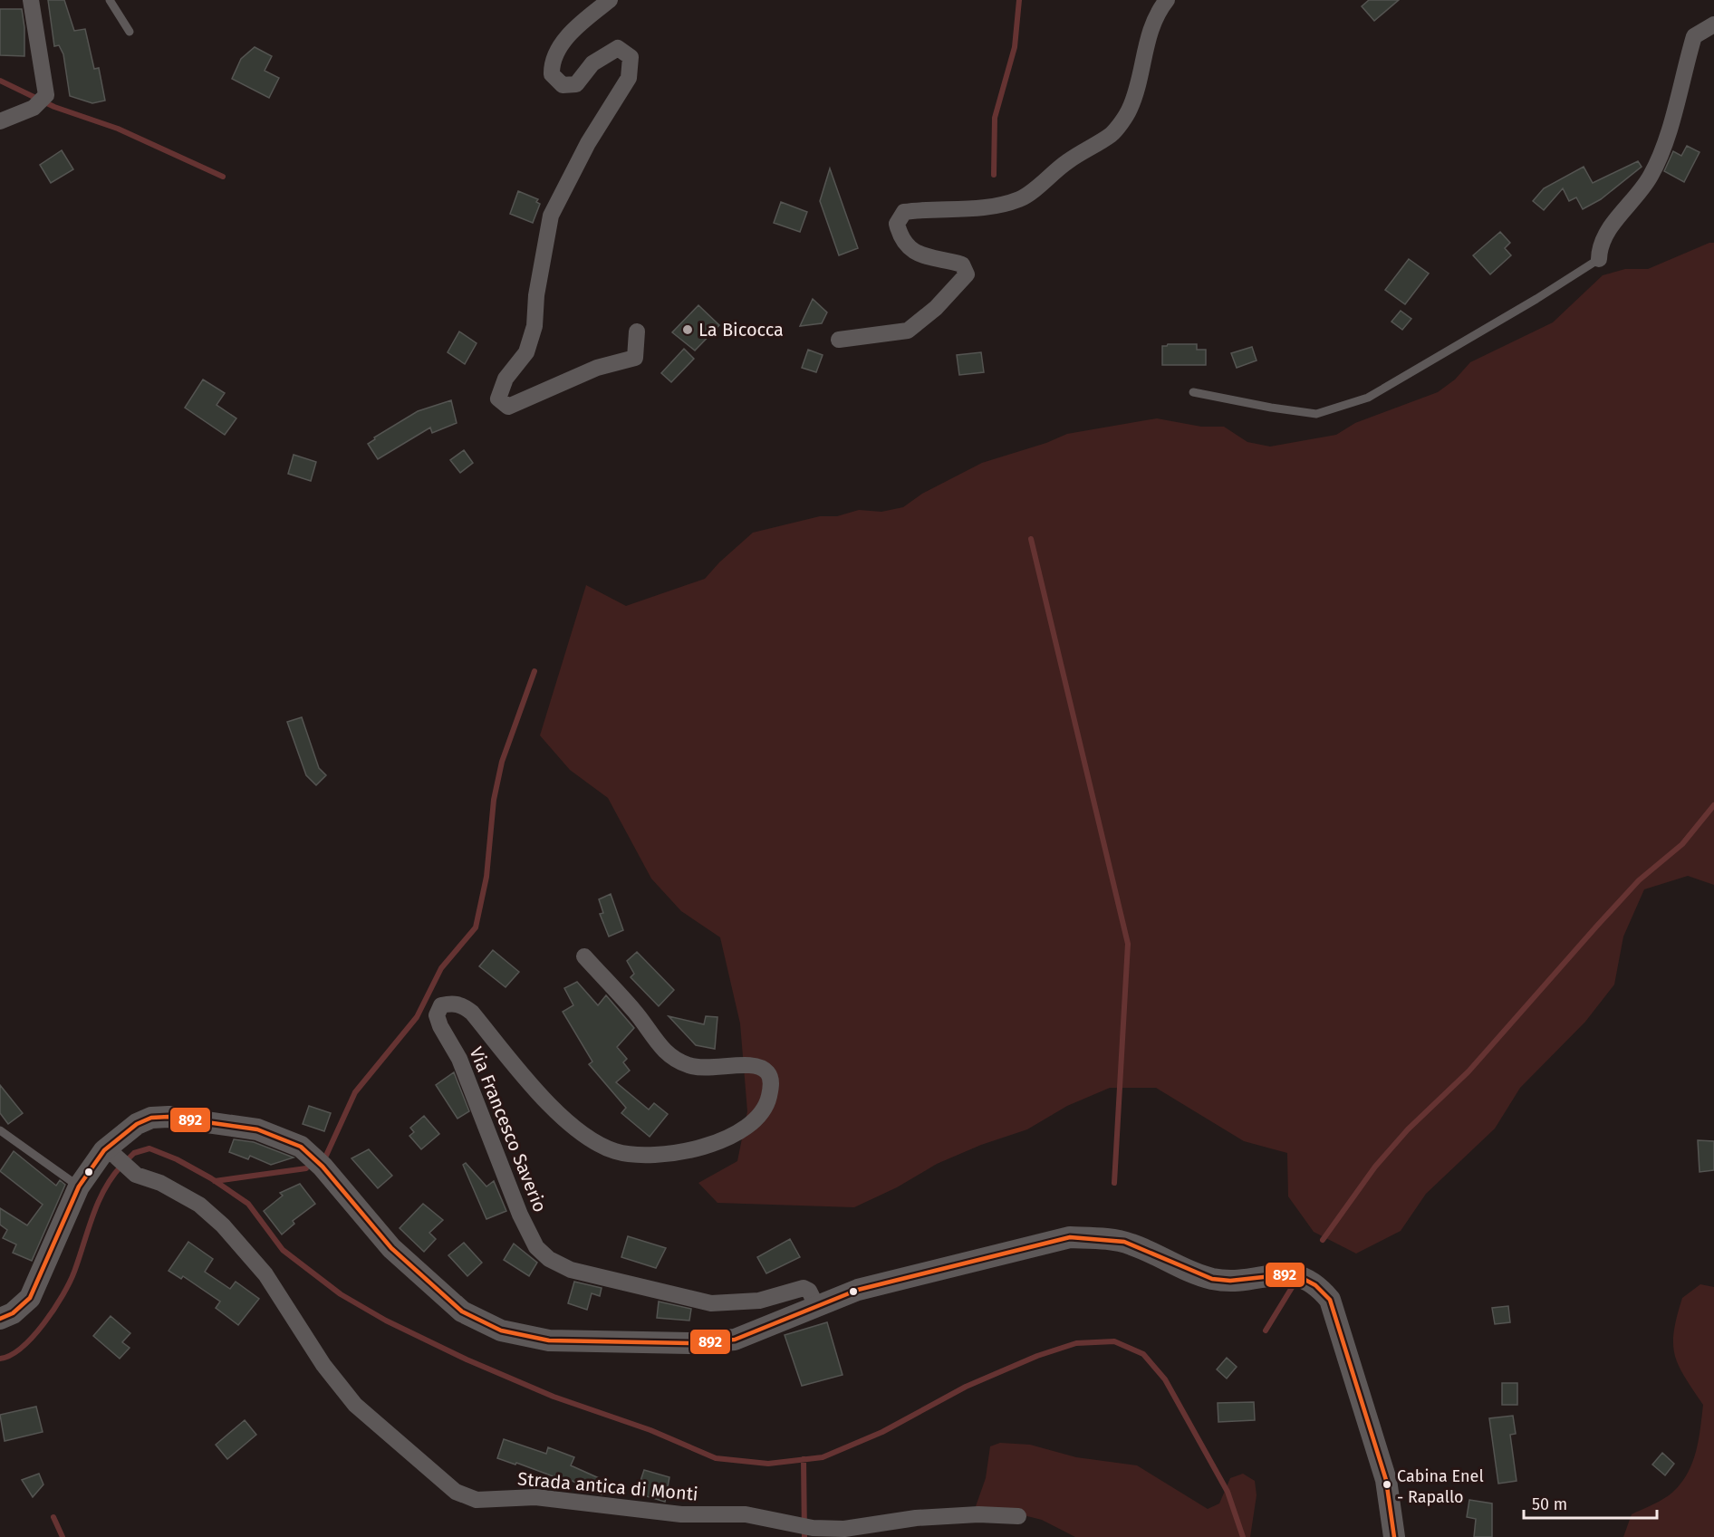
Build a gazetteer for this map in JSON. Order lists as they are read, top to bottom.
{
  "streets": {
    "street": ["Via Francesco Saverio", "Strada antica di Monti"]
  },
  "places": ["La Bicocca", "Cabina Enel - Rapallo"],
  "lines": ["transit line 892"],
  "scale_bar": "50 m"
}
